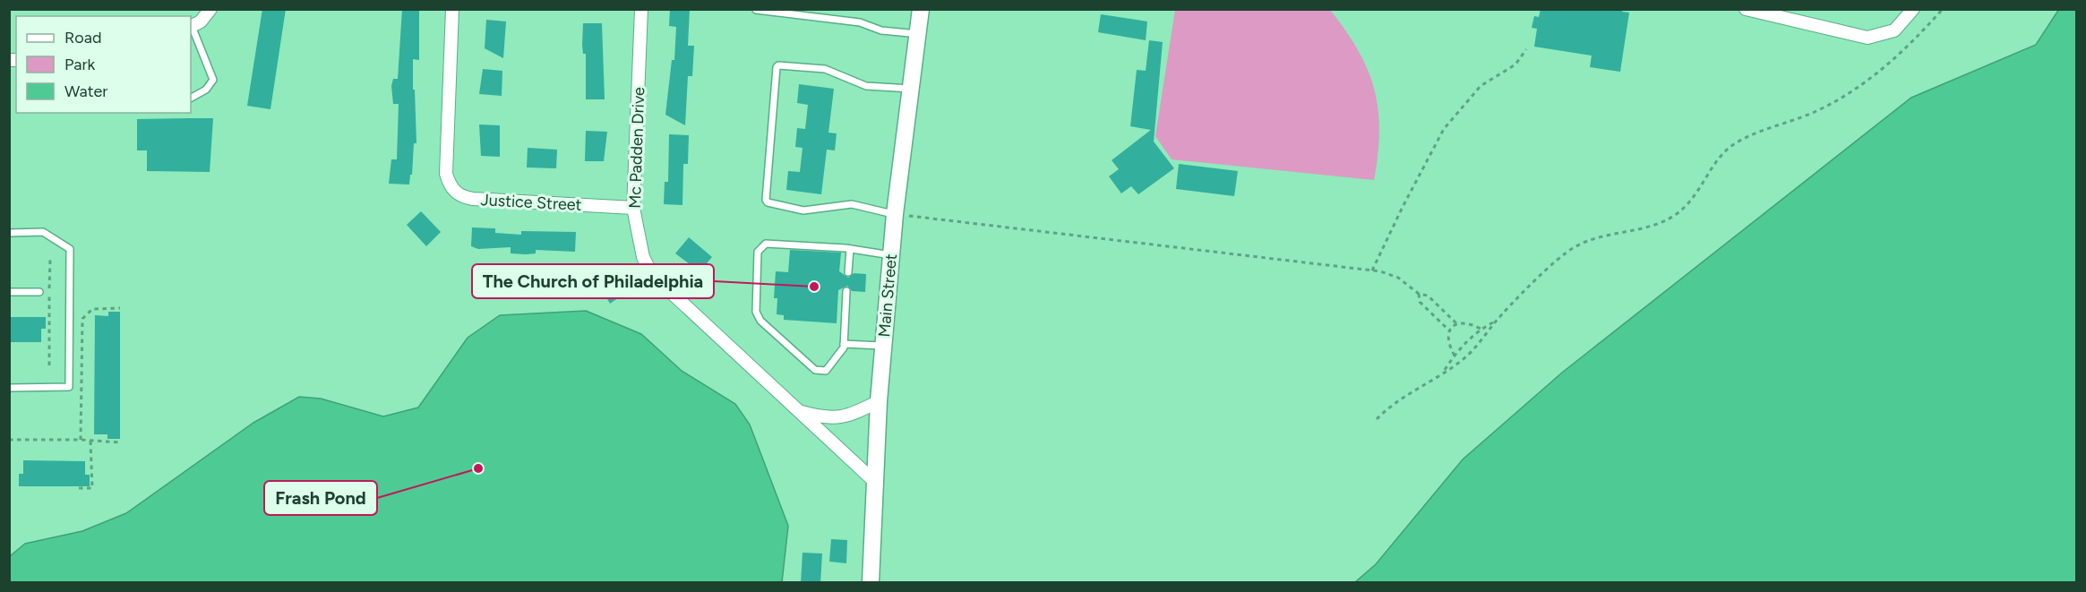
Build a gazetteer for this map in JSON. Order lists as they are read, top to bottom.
{
  "streets": {
    "main road": ["Main Street"],
    "street": ["Mc Padden Drive", "Justice Street"]
  },
  "crossings": [
    ["Mc Padden Drive", "Justice Street"],
    ["Mc Padden Drive", "Main Street"]
  ],
  "places": ["The Church of Philadelphia", "Frash Pond"],
  "legend": ["Road", "Park", "Water"]
}
